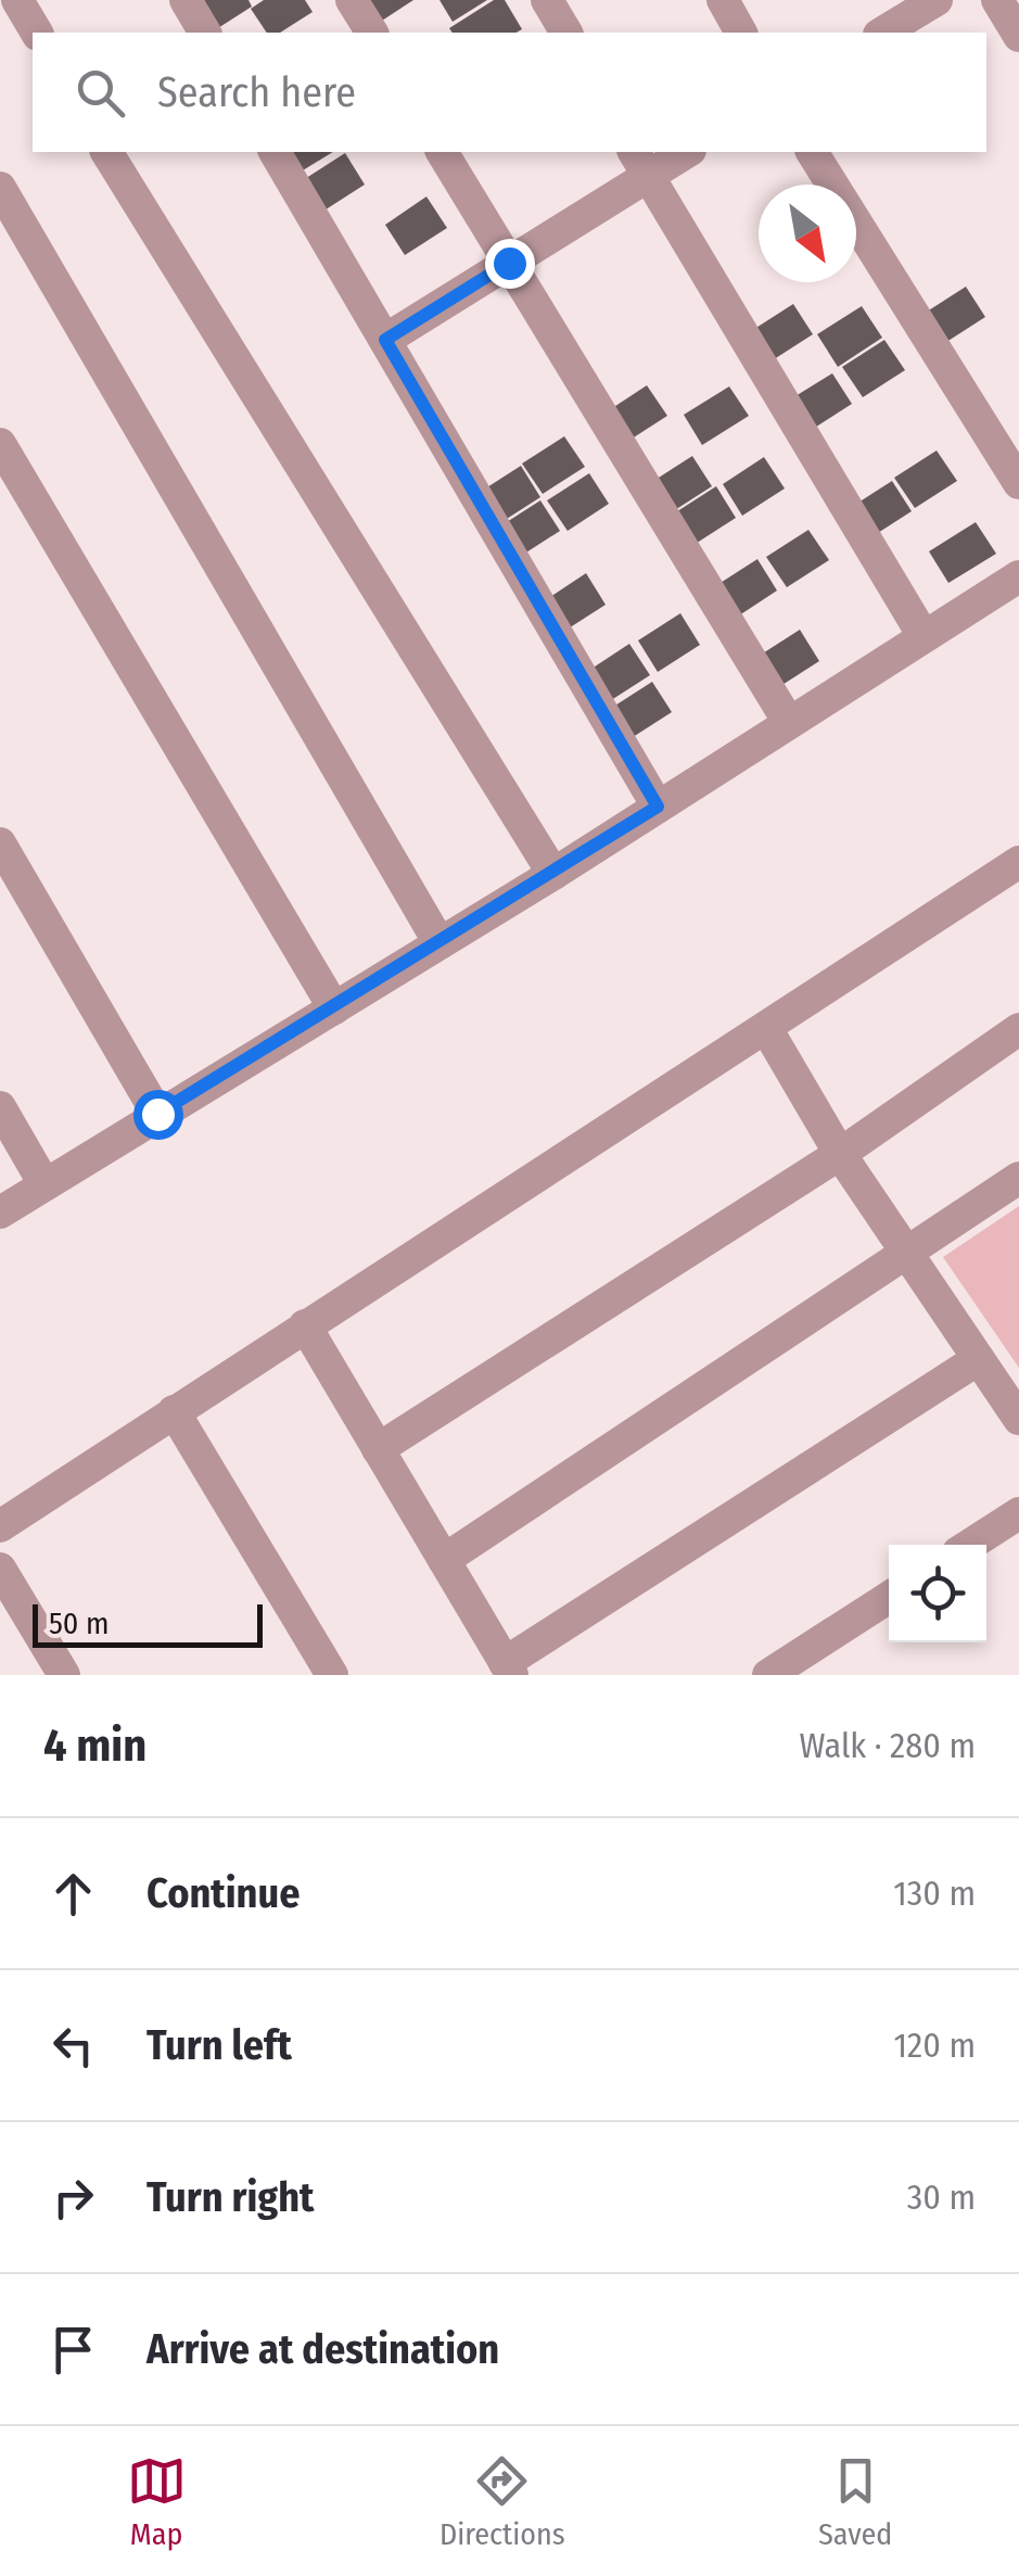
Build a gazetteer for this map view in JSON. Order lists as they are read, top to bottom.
{
  "scale_bar": "50 m",
  "north": "bottom right",
  "page": {
    "search": "Search here",
    "scale": "50 m",
    "heading": ["4 min", "Walk · 280 m"],
    "list": [
      ["Continue", "130 m"],
      ["Turn left", "120 m"],
      ["Turn right", "30 m"],
      "Arrive at destination"
    ],
    "nav": ["Map", "Directions", "Saved"]
  }
}
